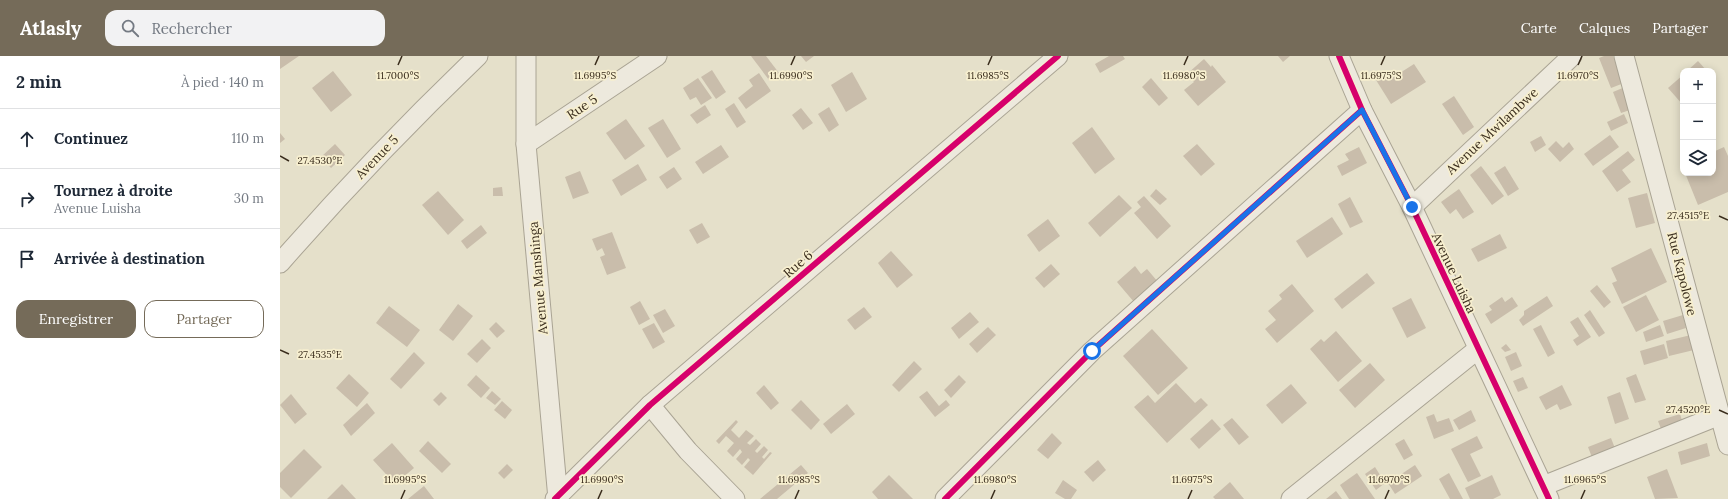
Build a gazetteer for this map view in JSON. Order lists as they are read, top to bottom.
{
  "streets": {
    "street": [
      "Rue 5",
      "Avenue Mwilambwe",
      "Avenue 5",
      "Rue 6",
      "Avenue Luisha",
      "Rue Kapolowe",
      "Avenue Manshinga"
    ]
  },
  "crossings": [
    ["Rue 5", "Avenue Manshinga"],
    ["Avenue Mwilambwe", "Avenue Luisha"],
    ["Rue 6", "Avenue Manshinga"]
  ],
  "page": {
    "header": "Atlasly",
    "search": "Rechercher",
    "nav": ["Carte", "Calques", "Partager"],
    "heading": ["2 min", "À pied · 140 m"],
    "map_buttons": ["+", "−"],
    "list": [
      ["Continuez", "110 m"],
      ["Tournez à droite", "Avenue Luisha", "30 m"],
      "Arrivée à destination"
    ],
    "buttons": ["Enregistrer", "Partager"]
  },
  "coordinates": [
    "11.6995°S",
    "11.6990°S",
    "11.6985°S",
    "11.6975°S",
    "11.7000°S",
    "11.6980°S",
    "11.6970°S",
    "27.4530°E",
    "27.4515°E",
    "27.4535°E",
    "27.4520°E",
    "11.6965°S"
  ]
}
